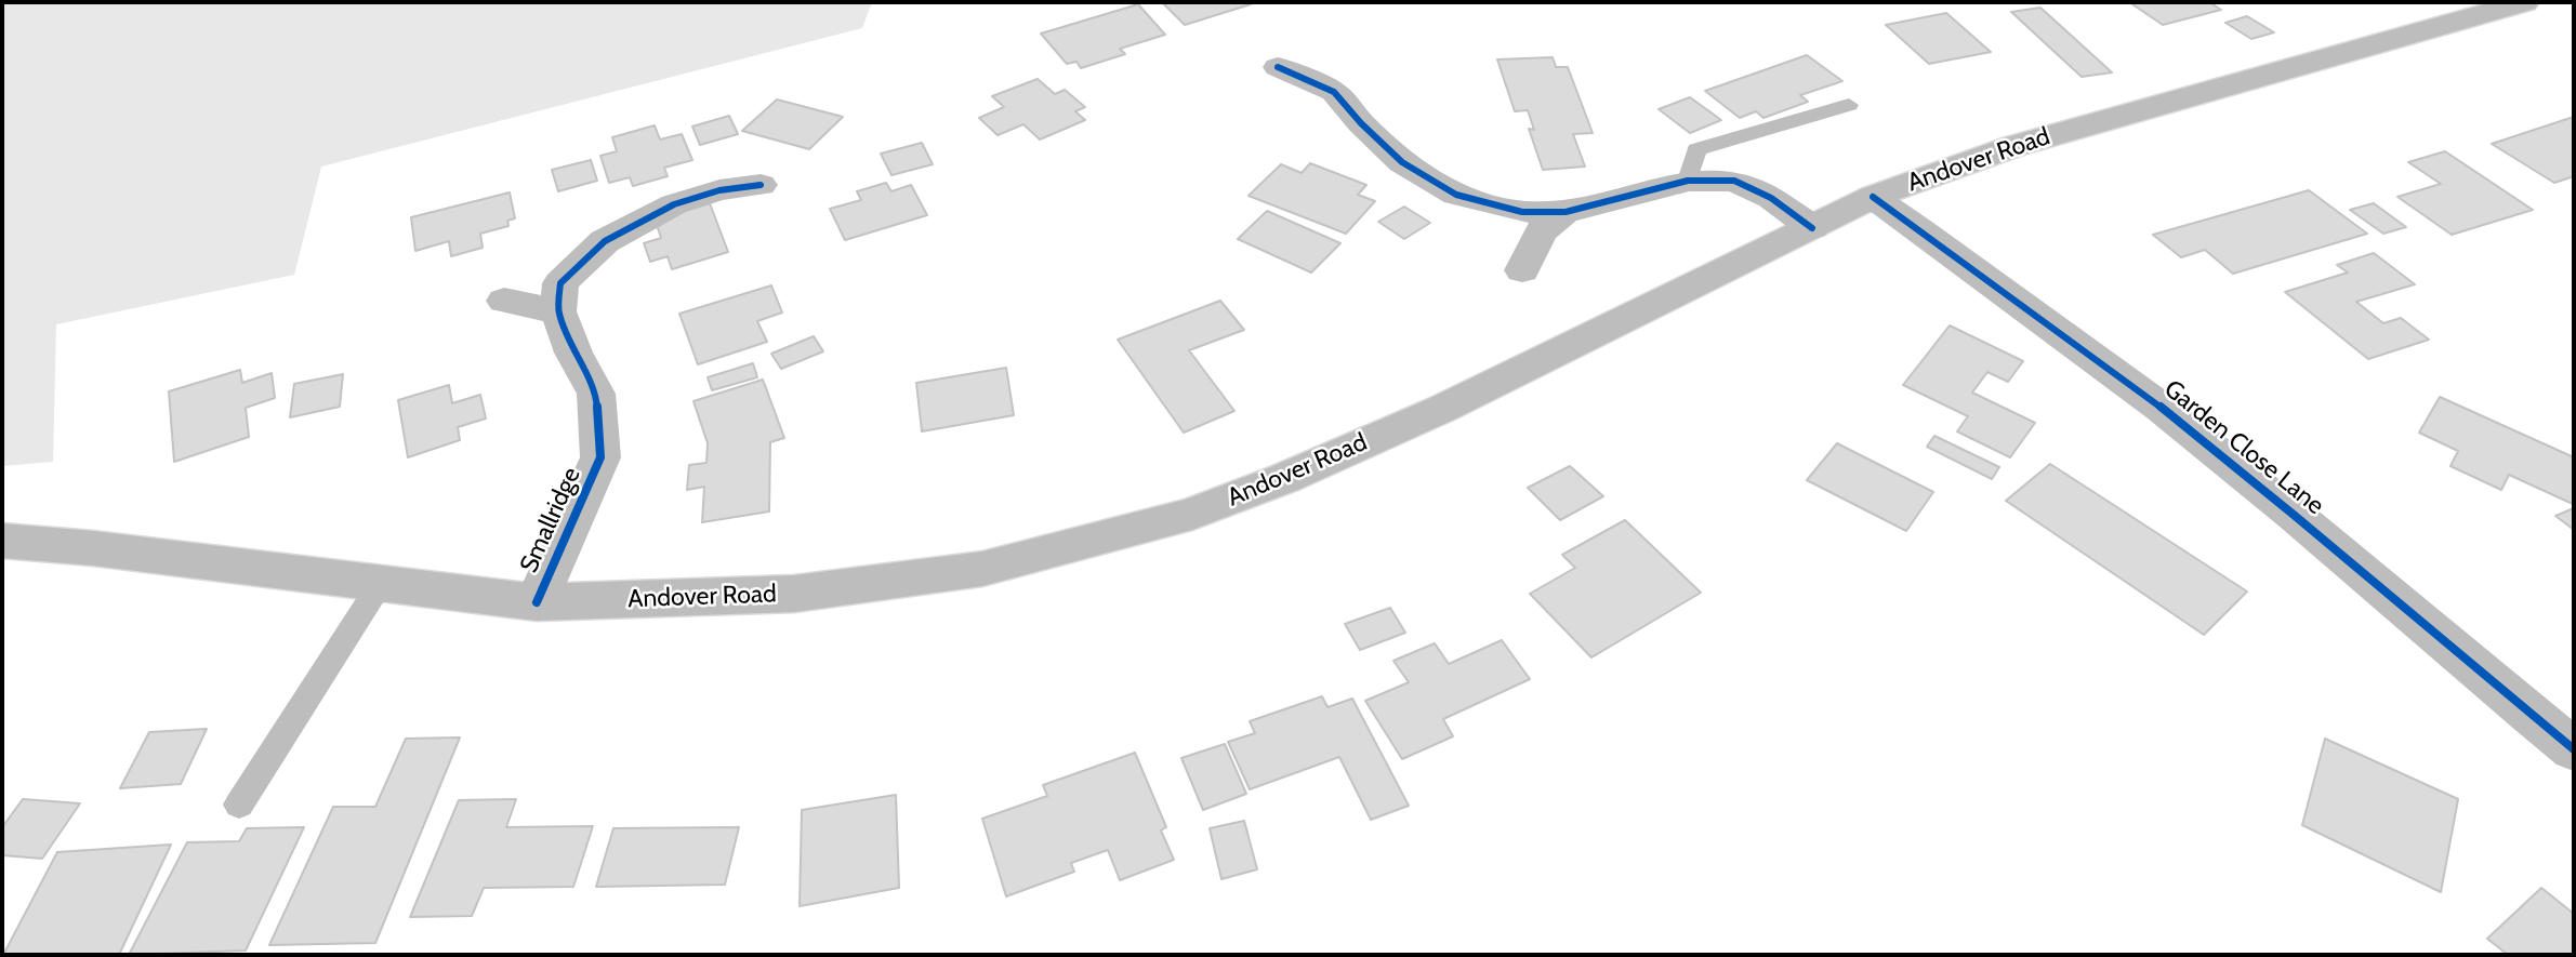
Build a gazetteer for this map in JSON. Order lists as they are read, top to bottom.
{
  "streets": {
    "main road": ["Andover Road", "Garden Close Lane", "Smallridge"]
  },
  "crossings": [
    ["Andover Road", "Garden Close Lane"],
    ["Andover Road", "Smallridge"]
  ]
}
